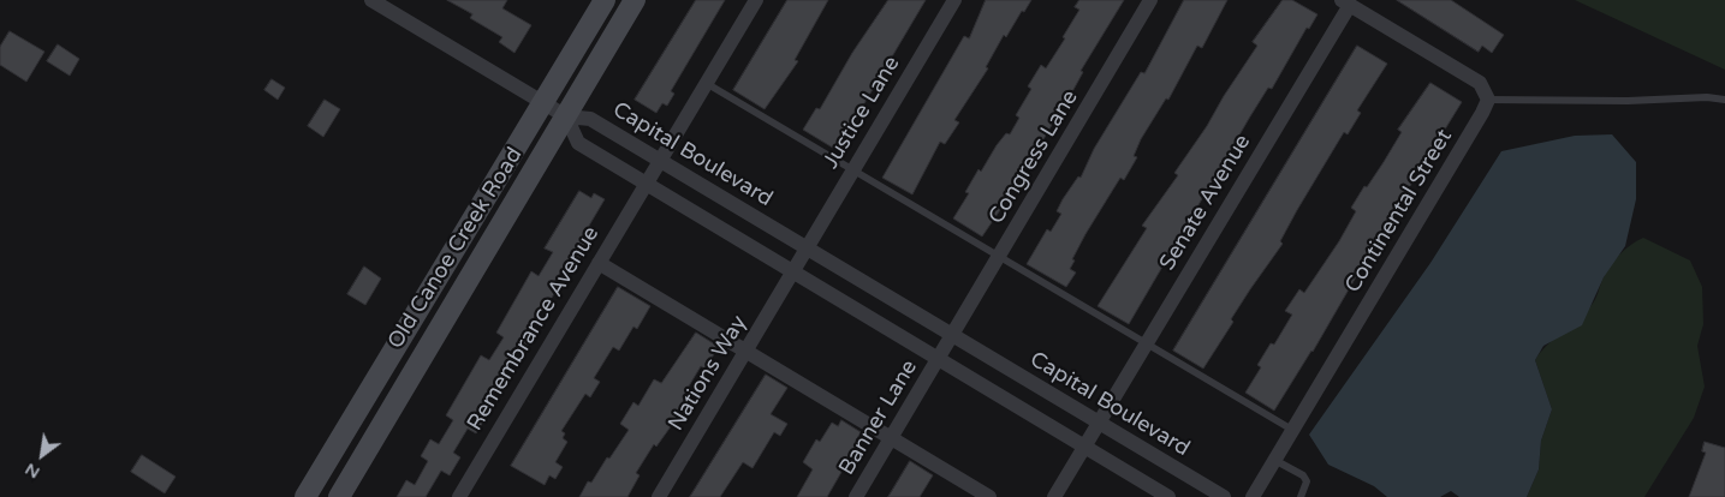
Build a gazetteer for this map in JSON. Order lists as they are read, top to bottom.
{
  "streets": {
    "main road": ["Old Canoe Creek Road"],
    "street": [
      "Justice Lane",
      "Capital Boulevard",
      "Congress Lane",
      "Senate Avenue",
      "Continental Street",
      "Remembrance Avenue",
      "Nations Way",
      "Banner Lane"
    ]
  },
  "crossings": [
    ["Justice Lane", "Capital Boulevard"],
    ["Justice Lane", "Nations Way"],
    ["Capital Boulevard", "Congress Lane"],
    ["Capital Boulevard", "Senate Avenue"],
    ["Capital Boulevard", "Old Canoe Creek Road"],
    ["Capital Boulevard", "Remembrance Avenue"],
    ["Congress Lane", "Banner Lane"]
  ],
  "north": "bottom left"
}
